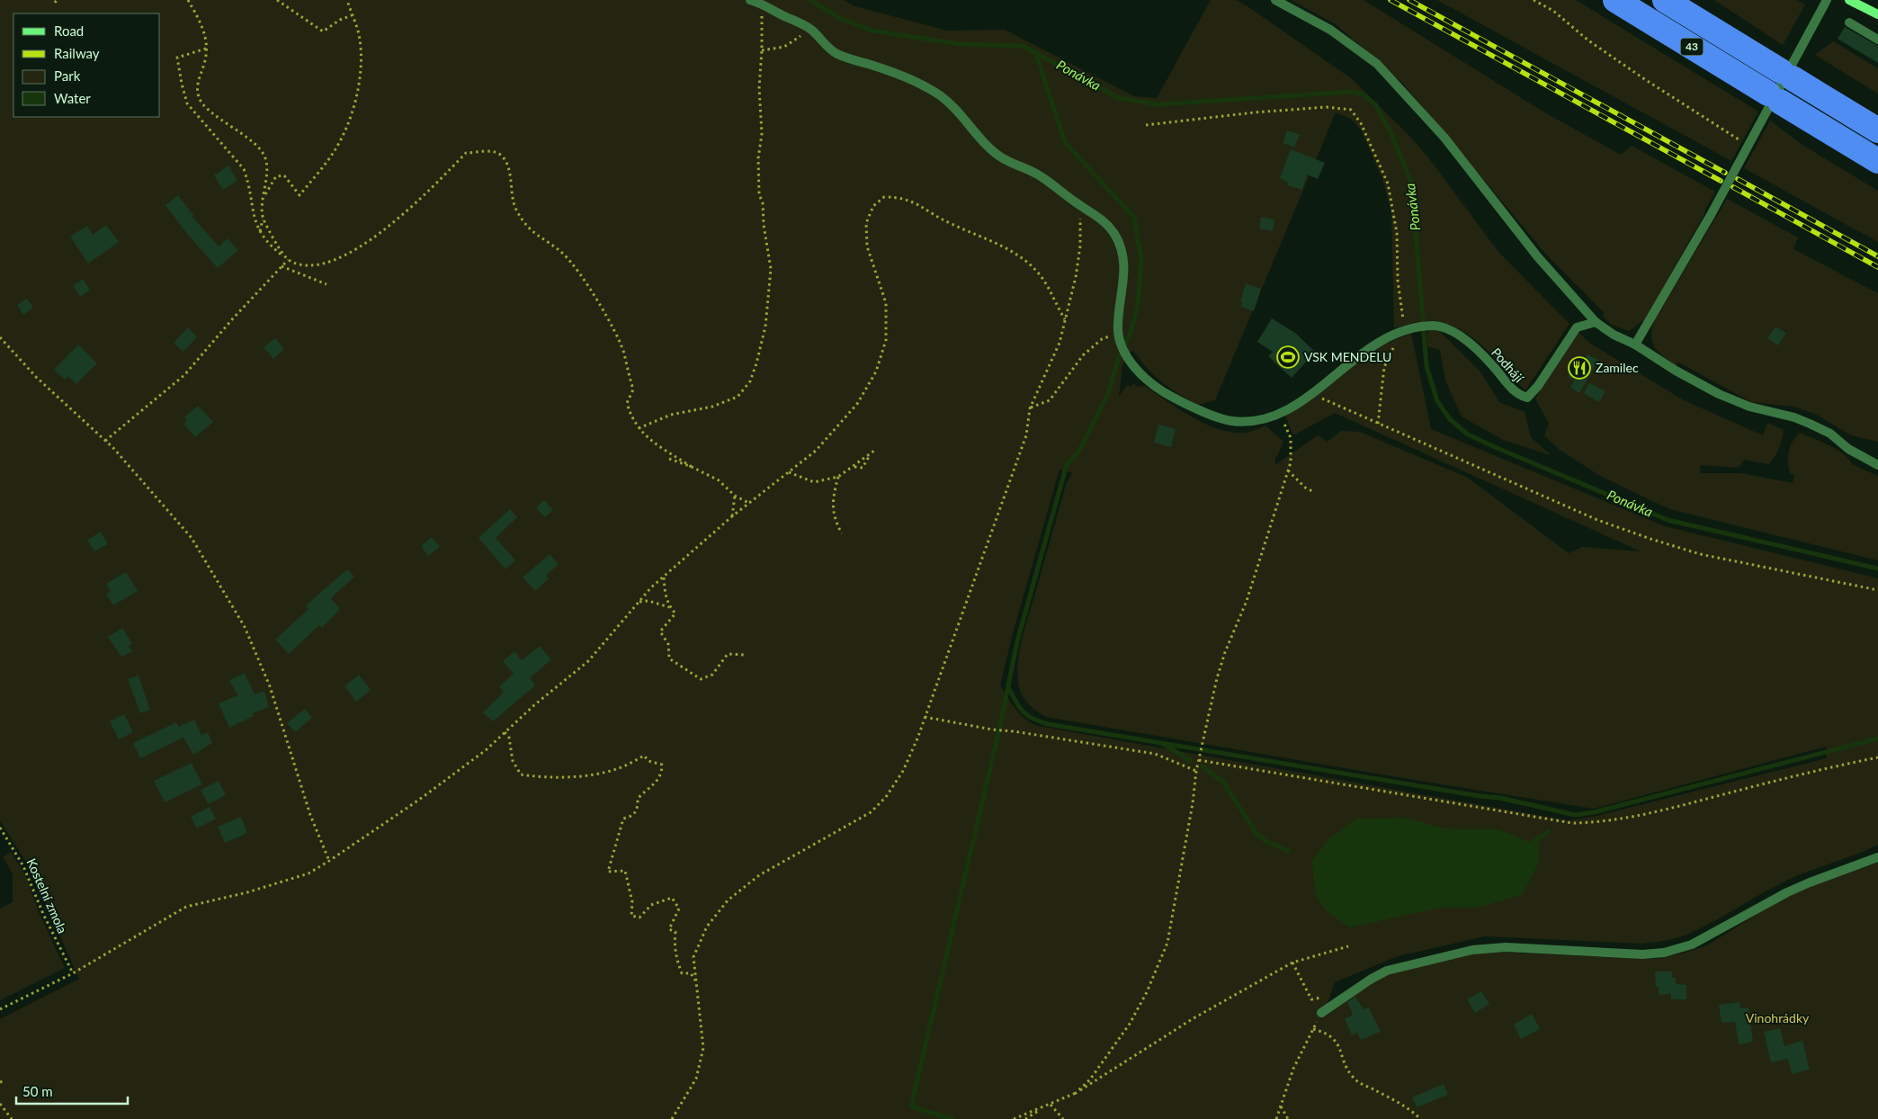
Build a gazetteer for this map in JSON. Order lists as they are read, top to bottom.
{
  "streets": {
    "highway": ["43"],
    "lane": ["Podhájí"],
    "path": ["Kostelní zmola"]
  },
  "water": ["Ponávka"],
  "parks": ["Vinohrádky"],
  "places": {
    "sports": ["VSK MENDELU"],
    "restaurant": ["Zamilec"]
  },
  "legend": [
    "Road",
    "Railway",
    "Park",
    "Water"
  ],
  "scale_bar": "50 m"
}
